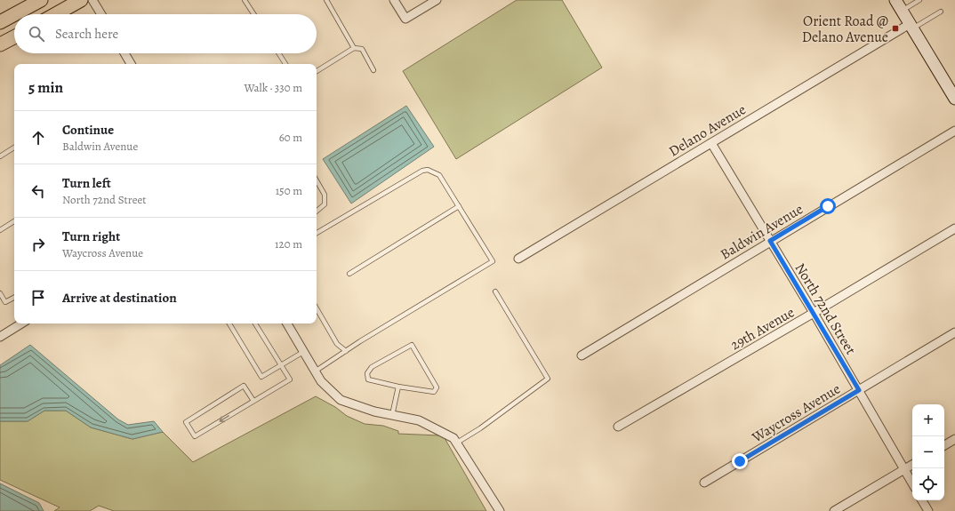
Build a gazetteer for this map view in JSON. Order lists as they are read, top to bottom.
{
  "streets": {
    "street": [
      "Delano Avenue",
      "Baldwin Avenue",
      "North 72nd Street",
      "29th Avenue",
      "Waycross Avenue"
    ]
  },
  "crossings": [
    ["Delano Avenue", "North 72nd Street"],
    ["Baldwin Avenue", "North 72nd Street"],
    ["North 72nd Street", "29th Avenue"],
    ["North 72nd Street", "Waycross Avenue"]
  ],
  "places": {
    "transit": ["Orient Road @ Delano Avenue"]
  },
  "page": {
    "search": "Search here",
    "heading": ["5 min", "Walk · 330 m"],
    "list": [
      ["Continue", "Baldwin Avenue", "60 m"],
      ["Turn left", "North 72nd Street", "150 m"],
      ["Turn right", "Waycross Avenue", "120 m"],
      "Arrive at destination"
    ],
    "map_buttons": ["+", "−"]
  }
}
